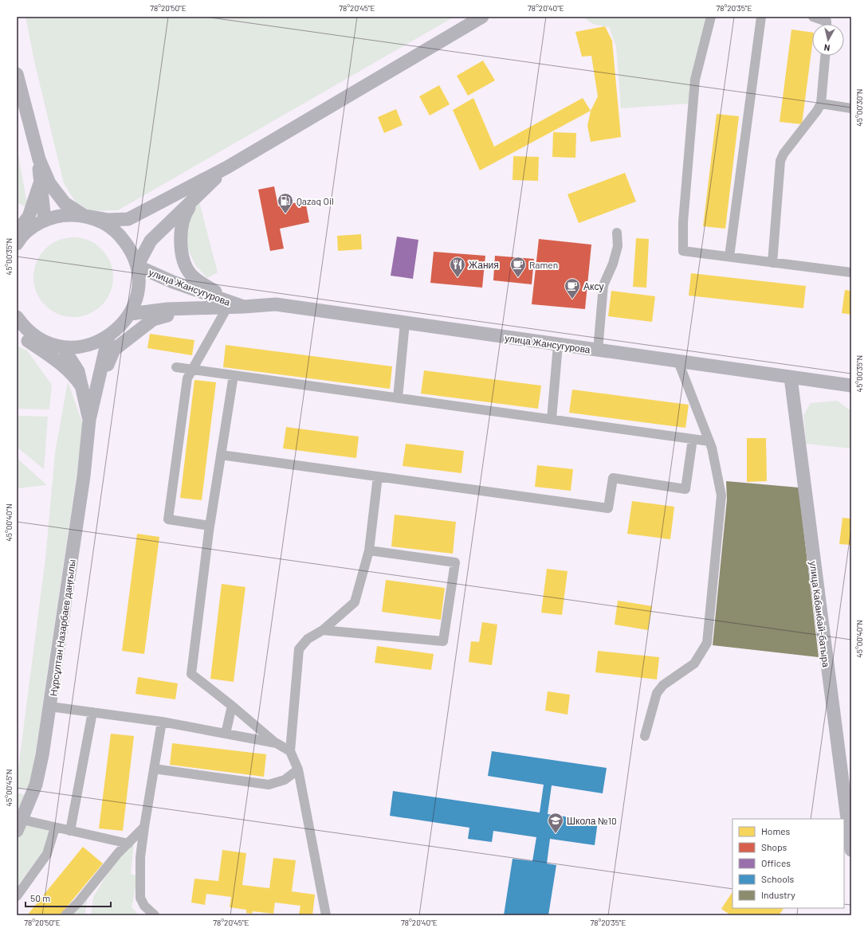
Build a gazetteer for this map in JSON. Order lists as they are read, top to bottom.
{
  "streets": {
    "main road": ["улица Жансугурова", "улица Кабанбай-батыра", "Нұрсұлтан Назарбаев даңғылы"]
  },
  "crossings": [
    ["улица Жансугурова", "улица Кабанбай-батыра"]
  ],
  "places": {
    "fuel station": ["Qazaq Oil"],
    "restaurant": ["Жания"],
    "cafe": ["Ramen", "Аксу"],
    "school or university": ["Школа №10"]
  },
  "legend": [
    "Homes",
    "Shops",
    "Offices",
    "Schools",
    "Industry"
  ],
  "scale_bar": "50 m",
  "north": "bottom",
  "coordinates": [
    "78°20'50\"E",
    "78°20'45\"E",
    "78°20'40\"E",
    "78°20'35\"E",
    "45°00'30\"N",
    "45°00'35\"N",
    "45°00'40\"N",
    "45°00'45\"N"
  ]
}
